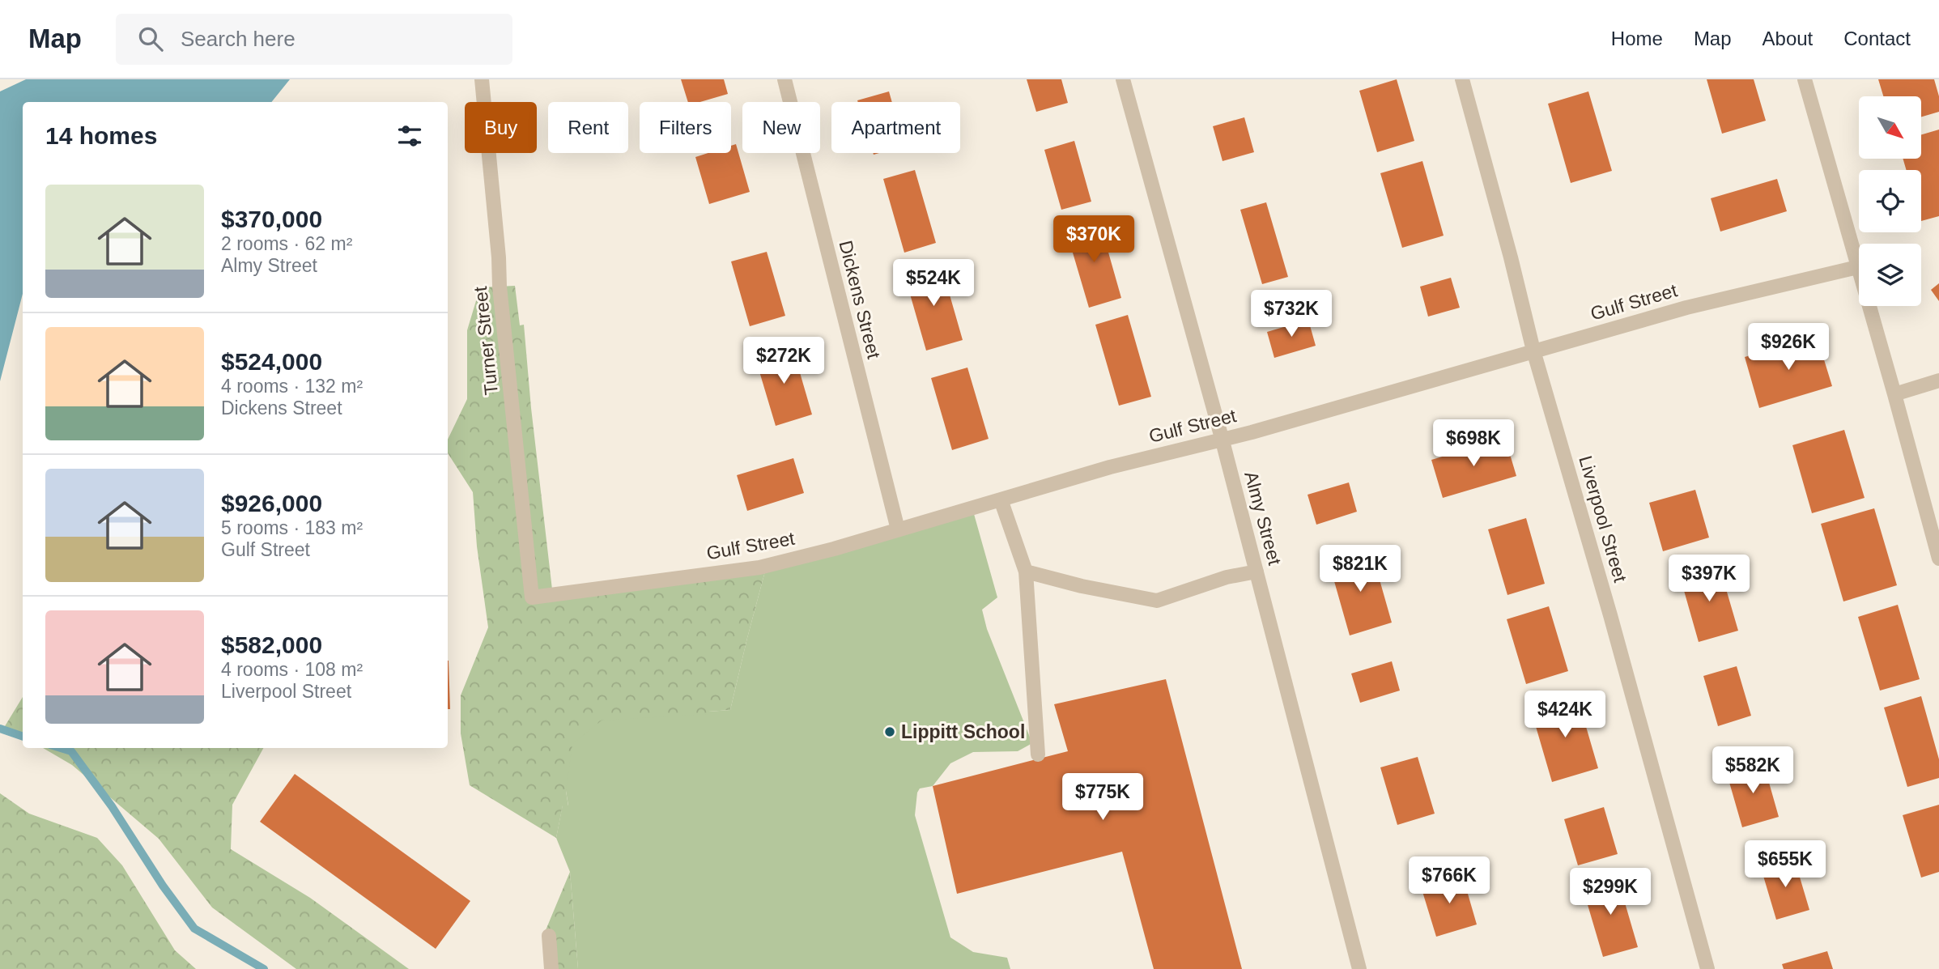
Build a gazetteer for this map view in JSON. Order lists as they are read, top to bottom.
{
  "streets": {
    "street": [
      "Dickens Street",
      "Gulf Street",
      "Turner Street",
      "Almy Street",
      "Liverpool Street"
    ]
  },
  "crossings": [
    ["Dickens Street", "Gulf Street"],
    ["Gulf Street", "Turner Street"],
    ["Gulf Street", "Almy Street"],
    ["Gulf Street", "Liverpool Street"]
  ],
  "places": ["Lippitt School"],
  "north": "bottom right",
  "page": {
    "header": "Map",
    "search": "Search here",
    "nav": [
      "Home",
      "Map",
      "About",
      "Contact"
    ],
    "chip": [
      "Buy",
      "Rent",
      "Filters",
      "New",
      "Apartment"
    ],
    "heading": "14 homes",
    "list": [
      {
        "name": "$370,000",
        "note": "2 rooms · 62 m² · Almy Street"
      },
      {
        "name": "$524,000",
        "note": "4 rooms · 132 m² · Dickens Street"
      },
      {
        "name": "$926,000",
        "note": "5 rooms · 183 m² · Gulf Street"
      },
      {
        "name": "$582,000",
        "note": "4 rooms · 108 m² · Liverpool Street"
      }
    ],
    "price": [
      "$370K",
      "$524K",
      "$732K",
      "$926K",
      "$272K",
      "$698K",
      "$821K",
      "$397K",
      "$424K",
      "$582K",
      "$775K",
      "$655K",
      "$766K",
      "$299K"
    ]
  }
}
